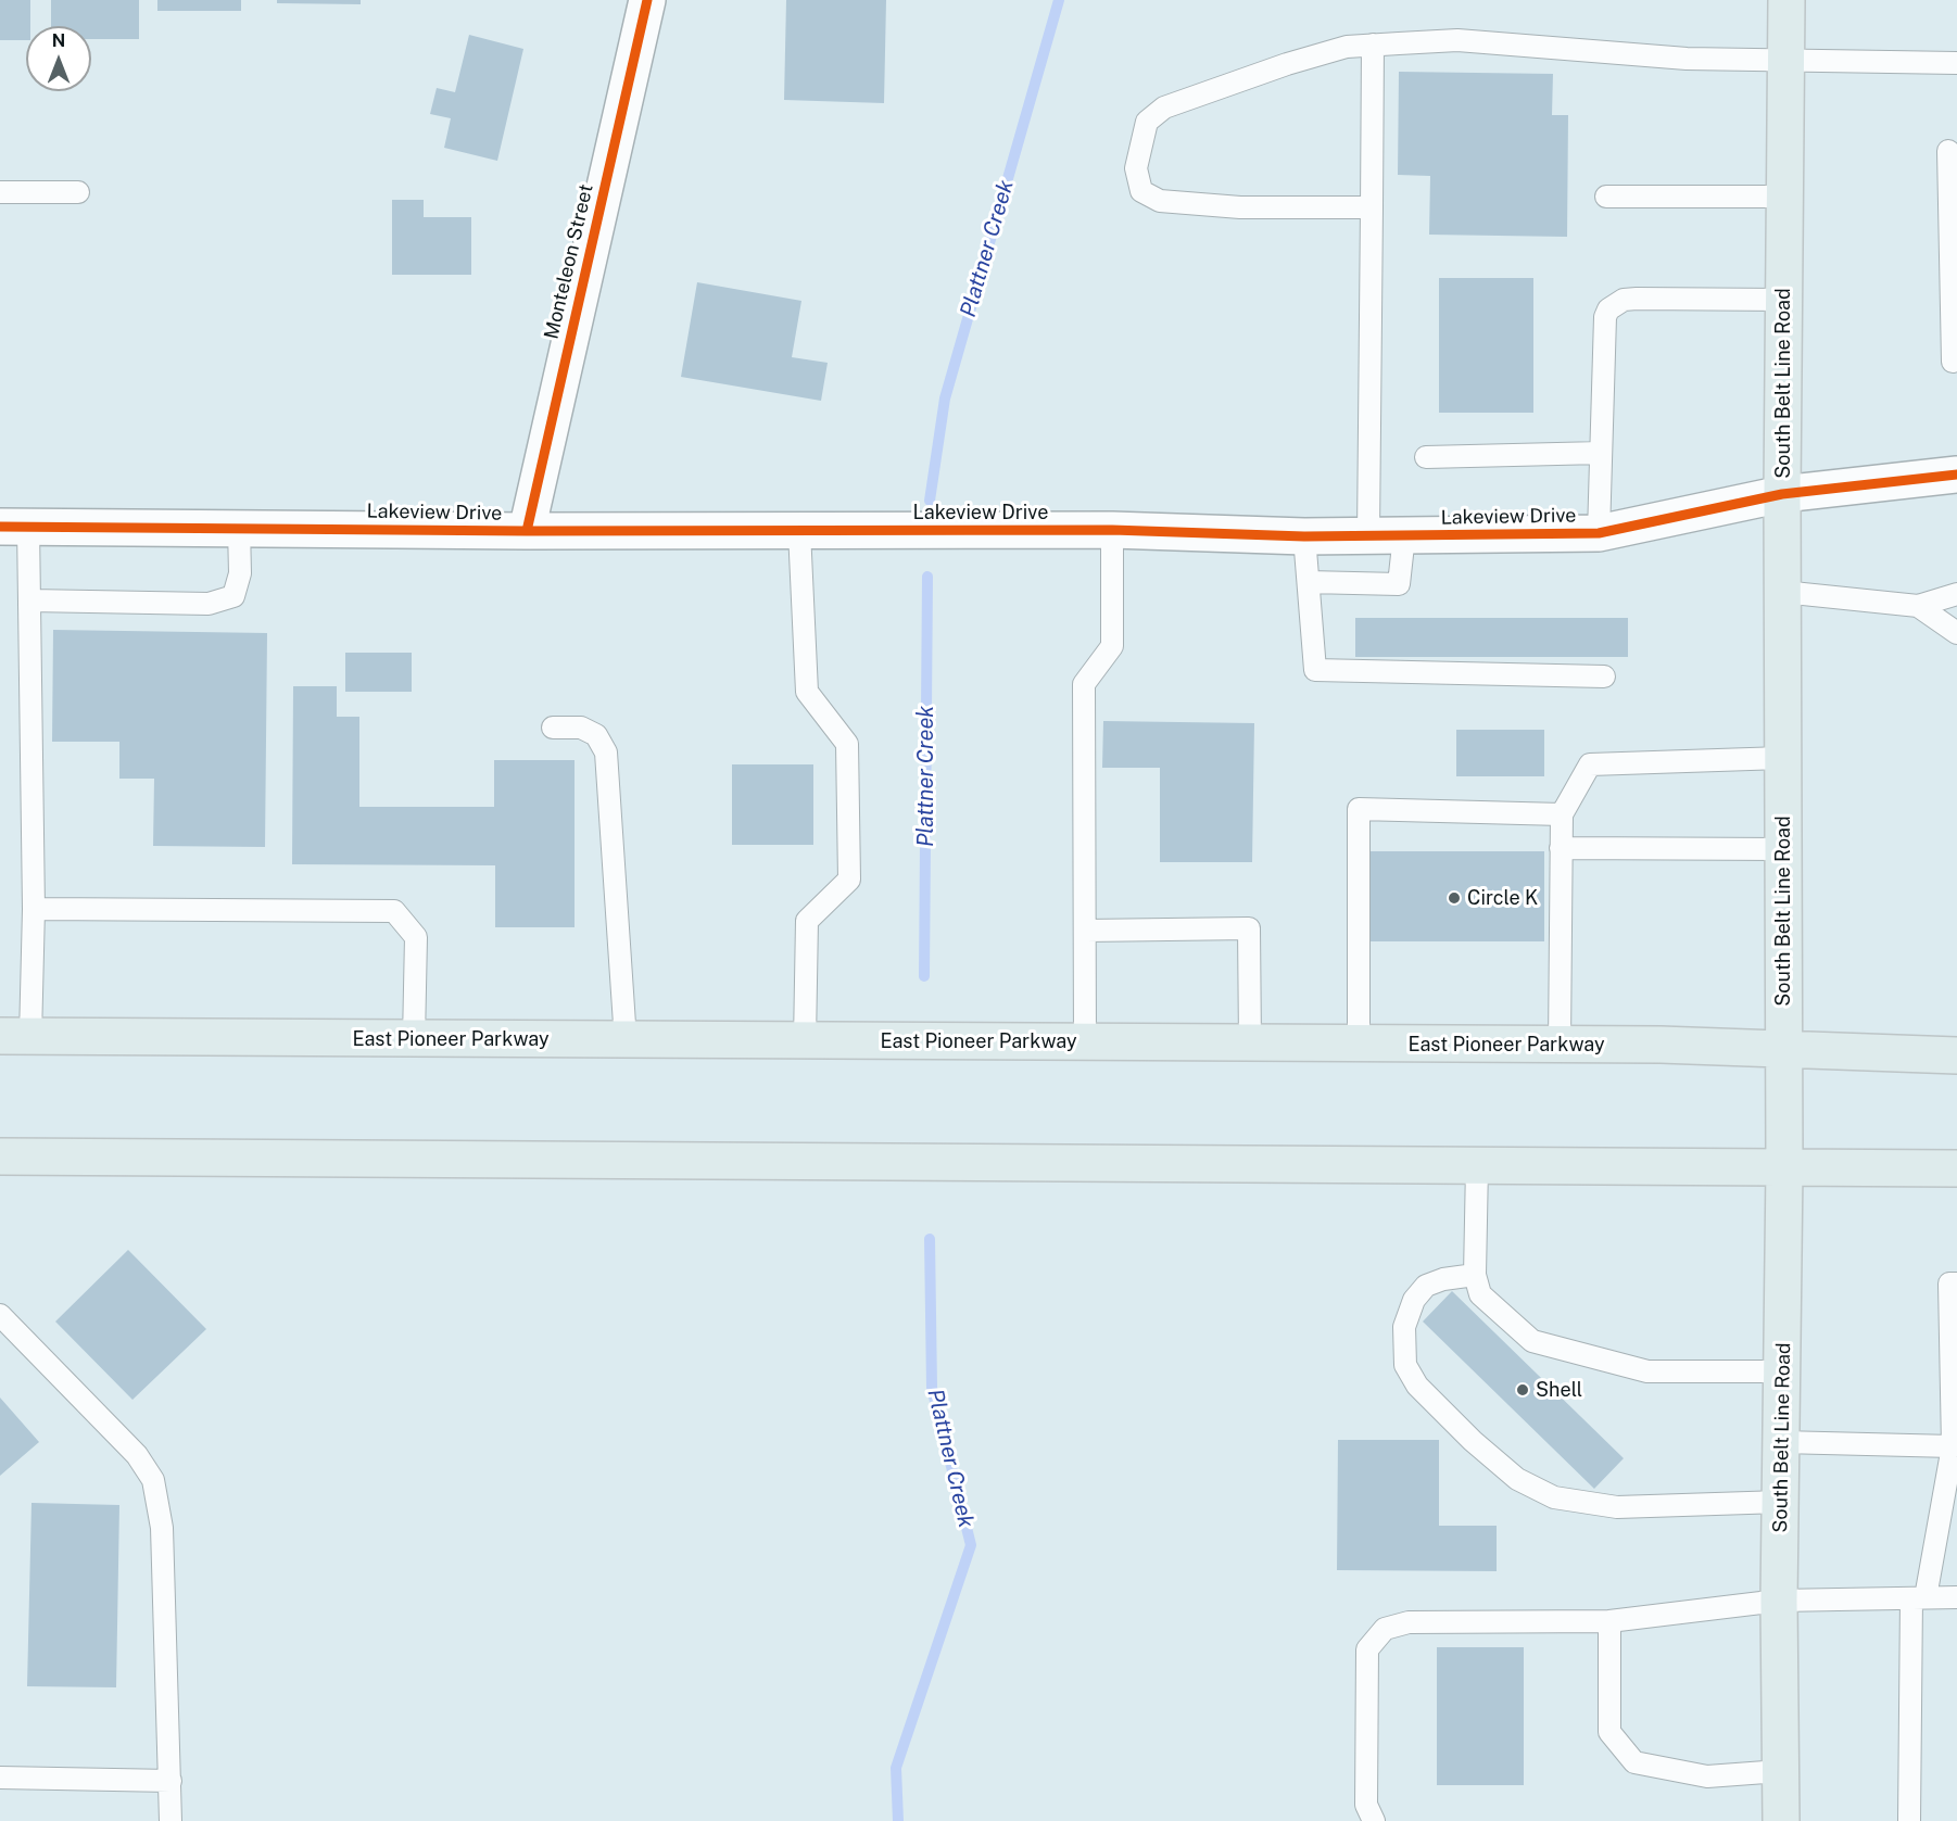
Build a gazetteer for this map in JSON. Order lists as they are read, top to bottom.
{
  "streets": {
    "main road": ["South Belt Line Road", "East Pioneer Parkway"],
    "street": ["Monteleon Street", "Lakeview Drive"]
  },
  "crossings": [
    ["Monteleon Street", "Lakeview Drive"],
    ["South Belt Line Road", "Lakeview Drive"],
    ["South Belt Line Road", "East Pioneer Parkway"]
  ],
  "water": ["Plattner Creek"],
  "places": ["Circle K", "Shell"],
  "north": "top"
}
